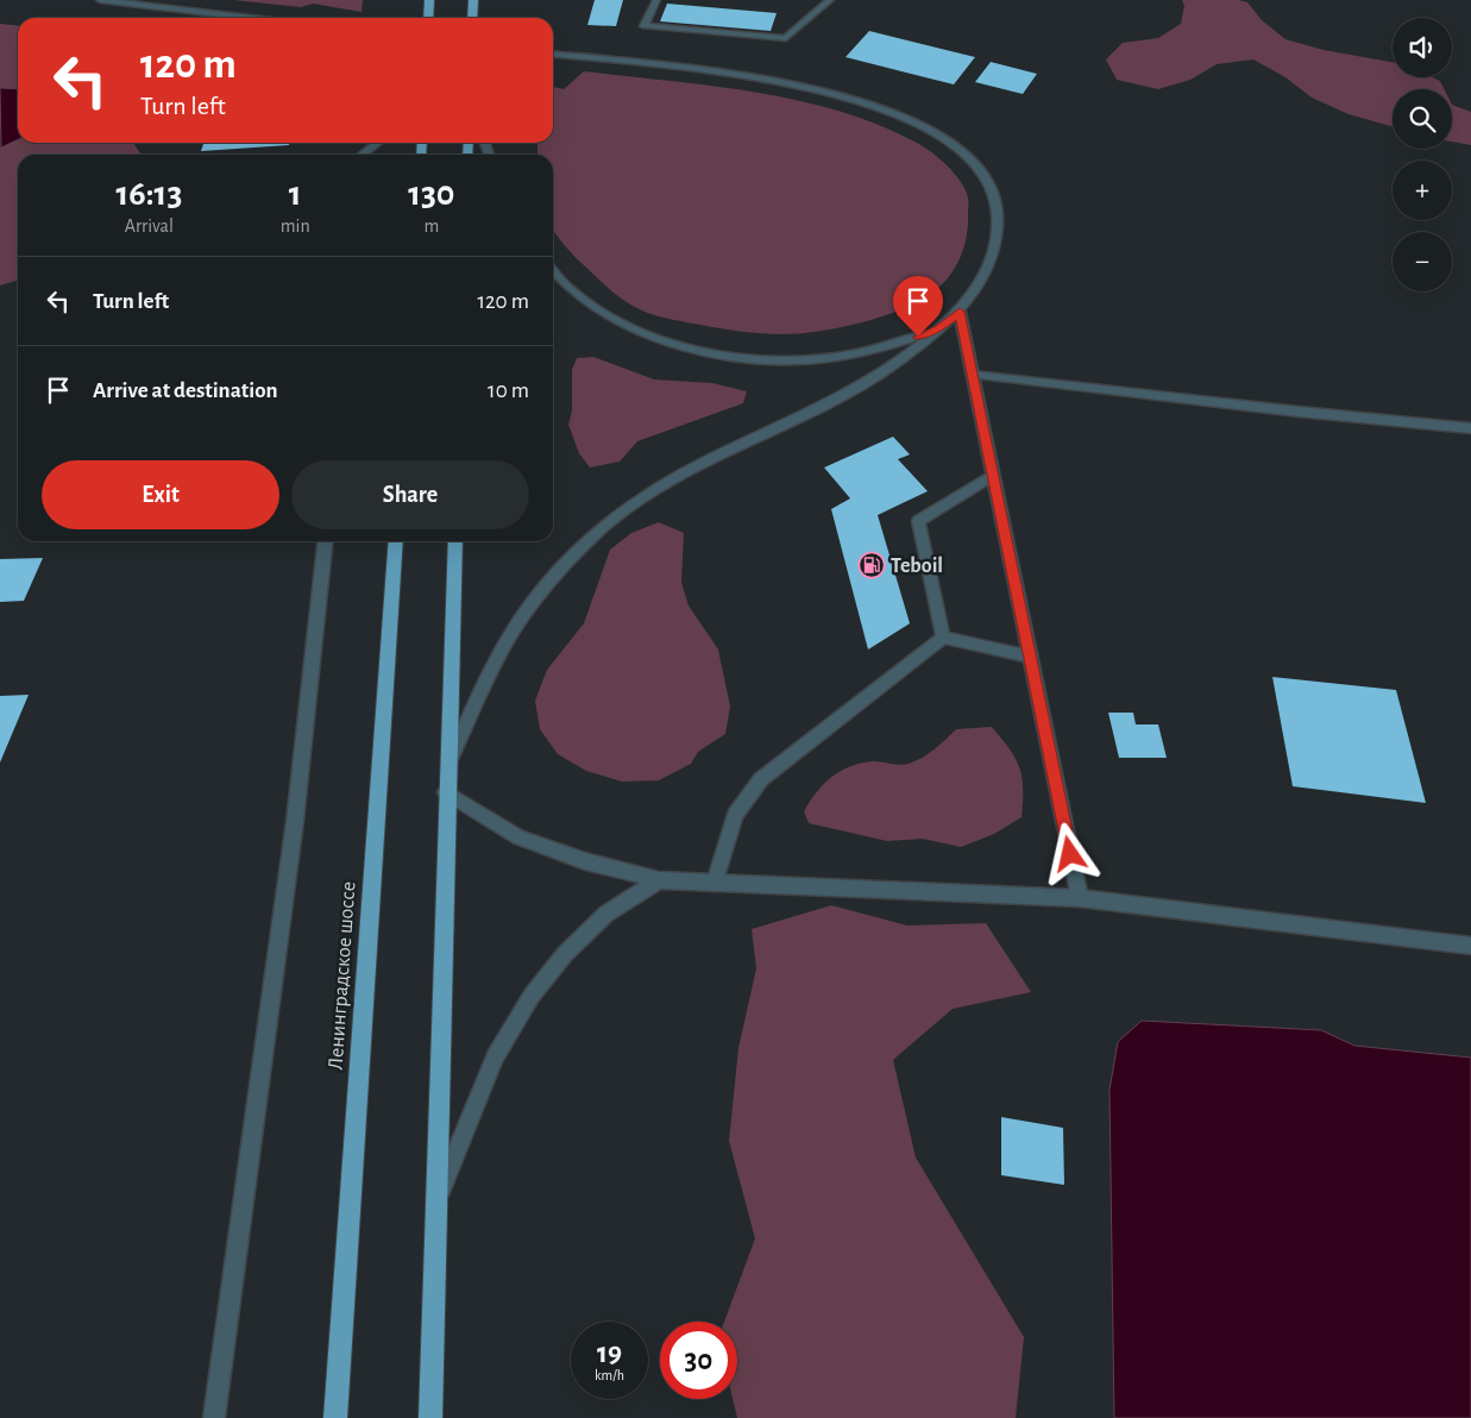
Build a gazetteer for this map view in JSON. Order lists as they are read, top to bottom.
{
  "streets": {
    "highway": ["Ленинградское шоссе"]
  },
  "places": {
    "fuel station": ["Teboil"]
  },
  "page": {
    "map_buttons": ["+", "−"],
    "turn": ["120 m", "Turn left"],
    "eta": [
      "16:13",
      "Arrival",
      "1",
      "min",
      "130",
      "m"
    ],
    "list": [
      {
        "name": "Turn left",
        "value": "120 m"
      },
      {
        "name": "Arrive at destination",
        "value": "10 m"
      }
    ],
    "buttons": ["Exit", "Share"],
    "speed": "19 km/h",
    "limit": "30"
  }
}
